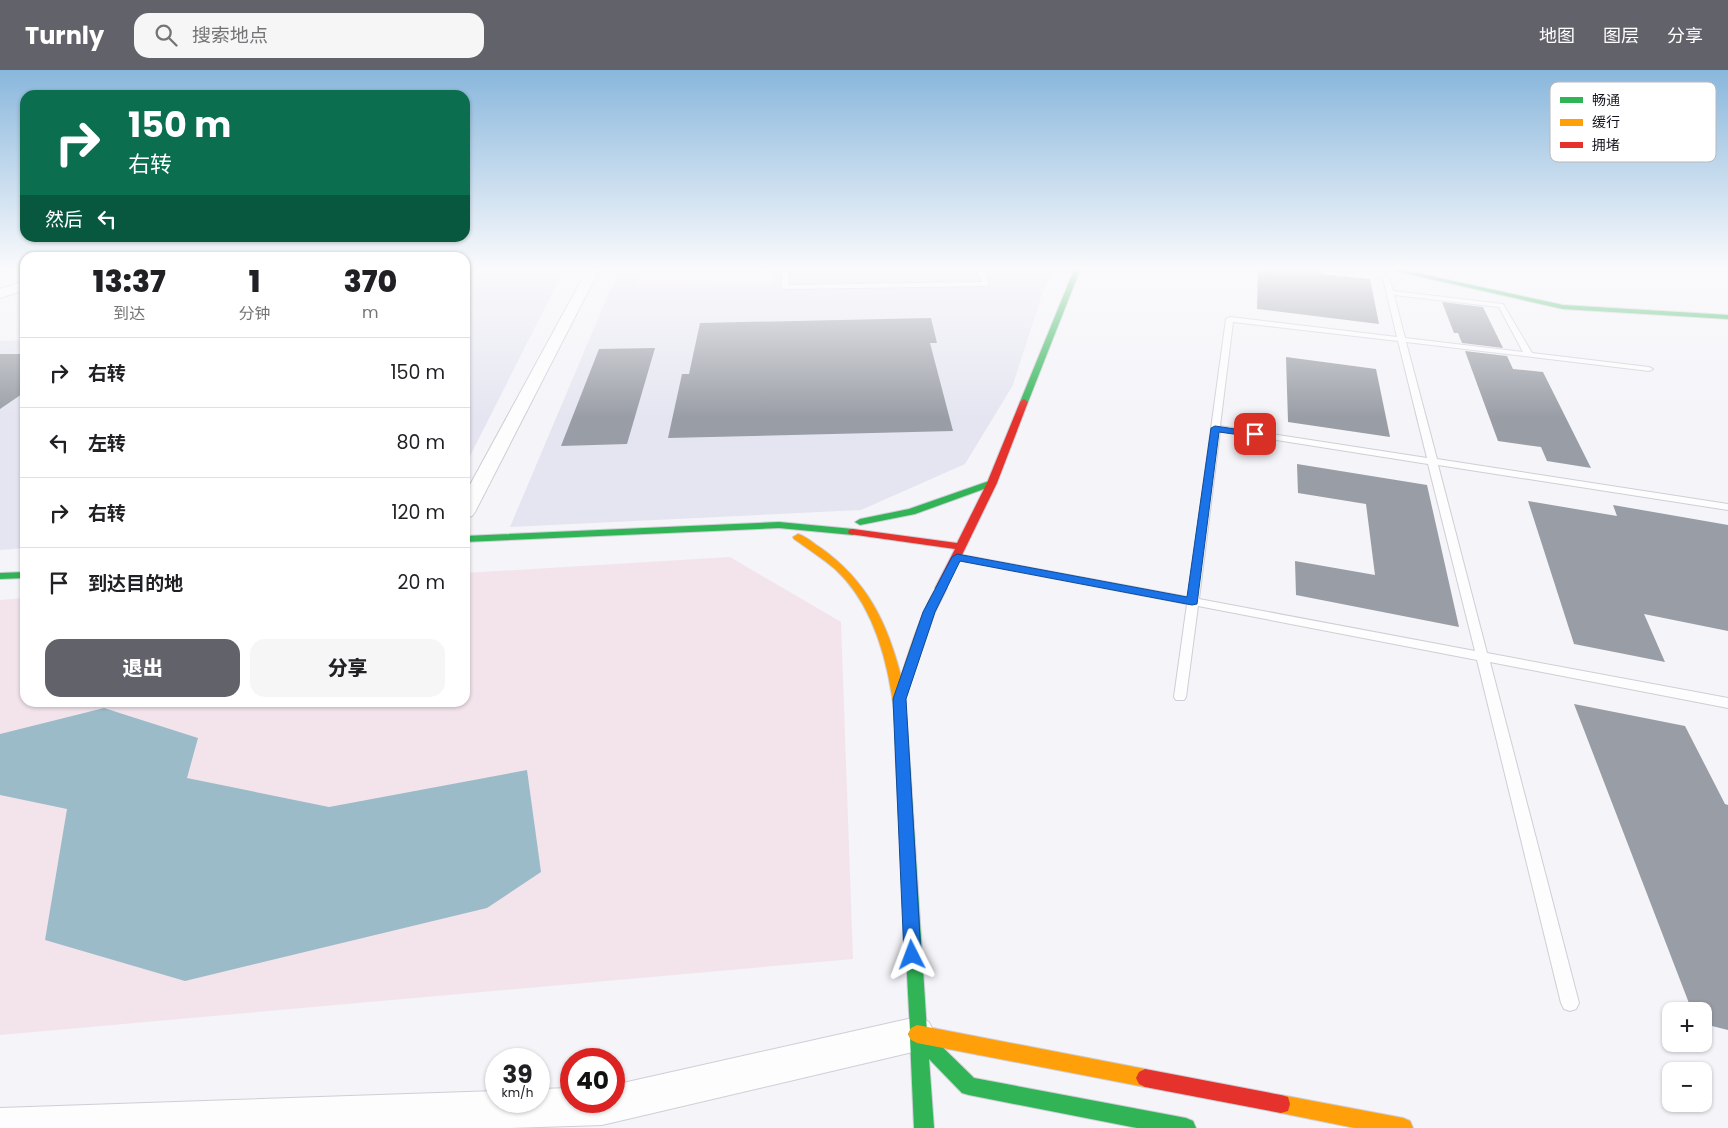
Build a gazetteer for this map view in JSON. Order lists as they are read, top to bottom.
{
  "legend": ["畅通", "缓行", "拥堵"],
  "page": {
    "header": "Turnly",
    "search": "搜索地点",
    "nav": ["地图", "图层", "分享"],
    "turn": ["150 m", "右转"],
    "then": "然后",
    "eta": [
      "13:37",
      "到达",
      "1",
      "分钟",
      "370",
      "m"
    ],
    "list": [
      {
        "name": "右转",
        "value": "150 m"
      },
      {
        "name": "左转",
        "value": "80 m"
      },
      {
        "name": "右转",
        "value": "120 m"
      },
      {
        "name": "到达目的地",
        "value": "20 m"
      }
    ],
    "buttons": ["退出", "分享"],
    "map_buttons": ["+", "−"],
    "speed": "39 km/h",
    "limit": "40"
  }
}
